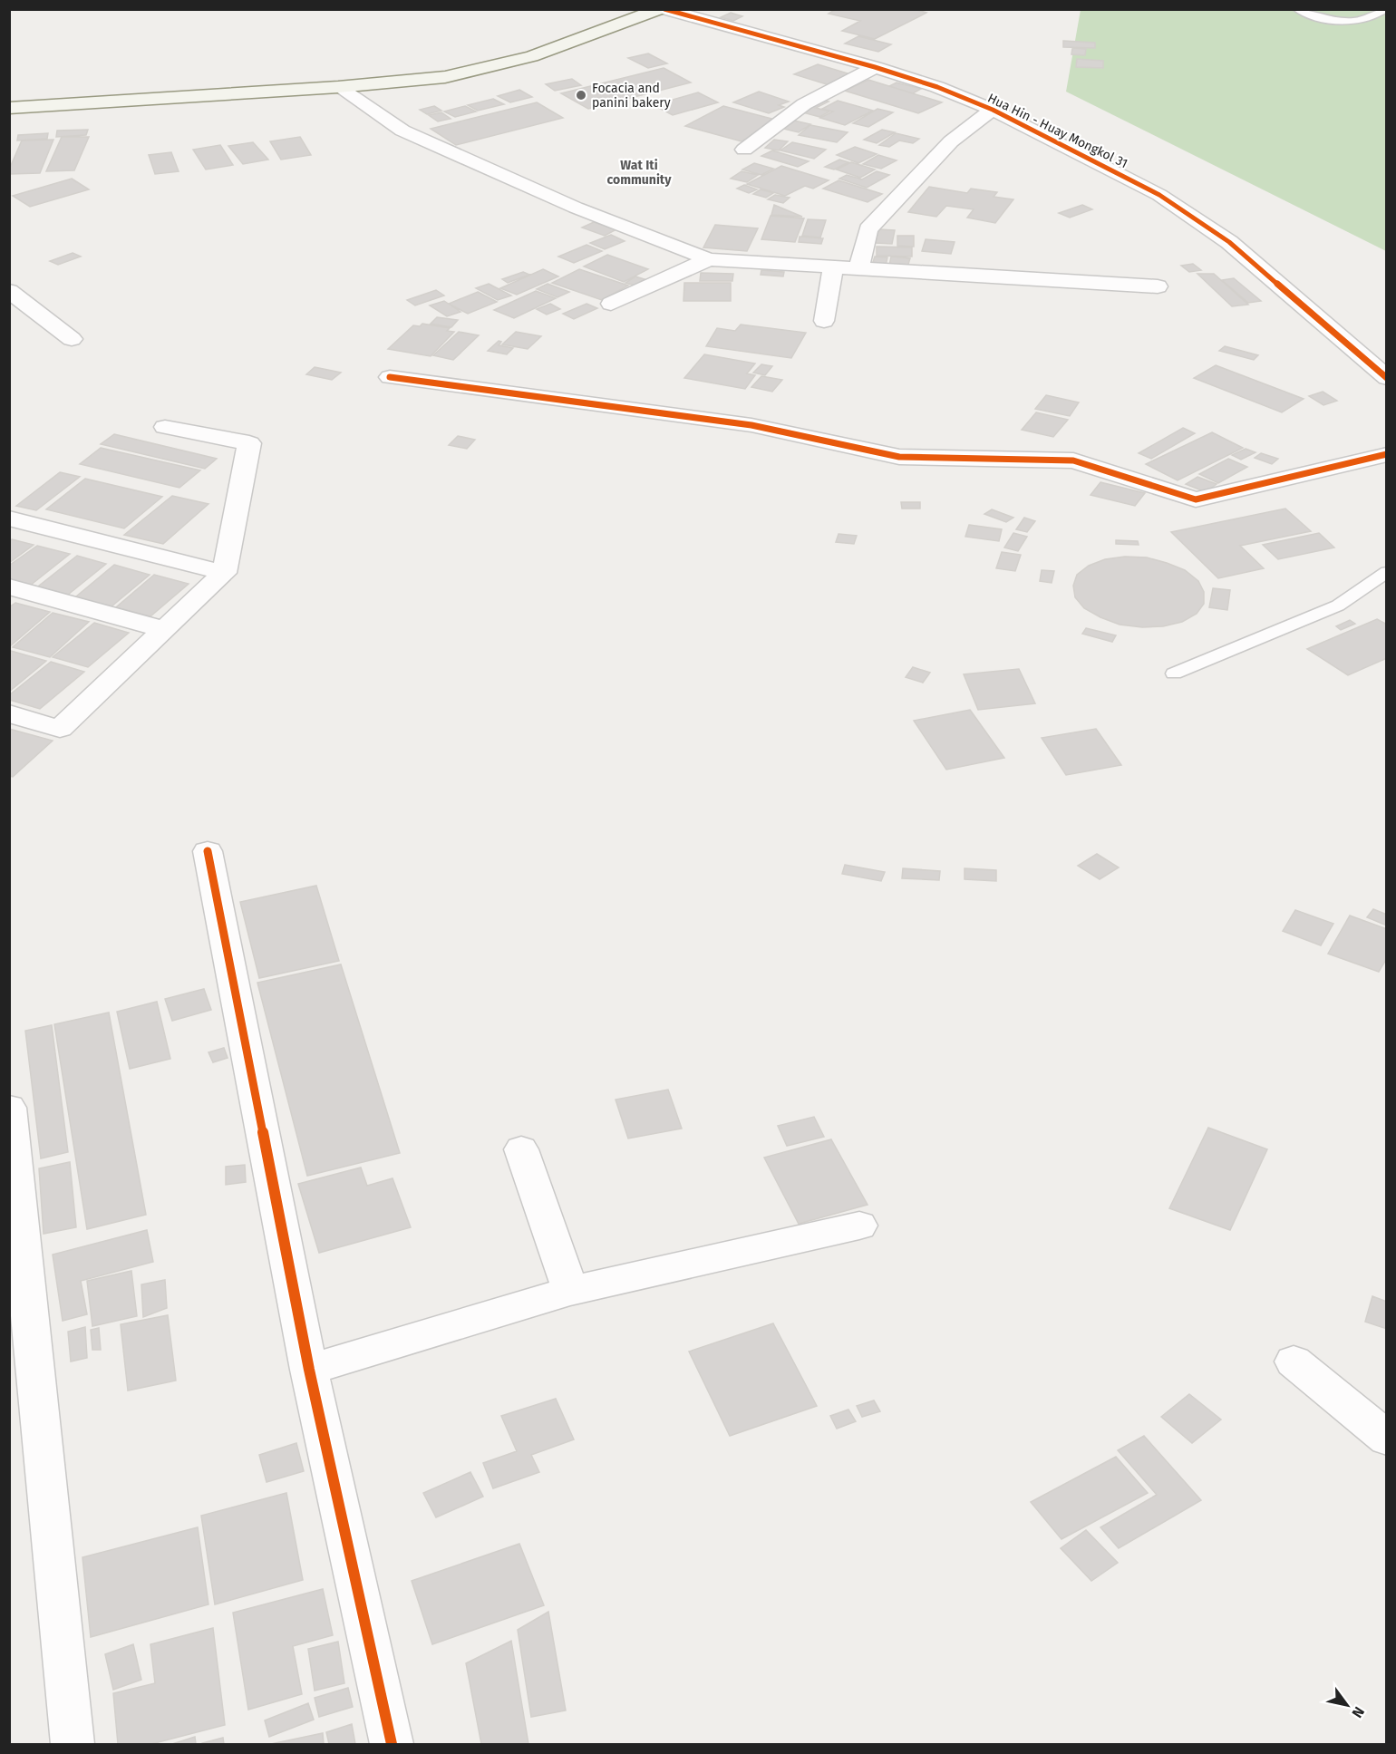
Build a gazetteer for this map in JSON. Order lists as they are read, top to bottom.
{
  "streets": {
    "street": ["Hua Hin - Huay Mongkol 31"]
  },
  "districts": ["Wat Iti community"],
  "places": ["Focacia and panini bakery"],
  "north": "bottom right"
}
